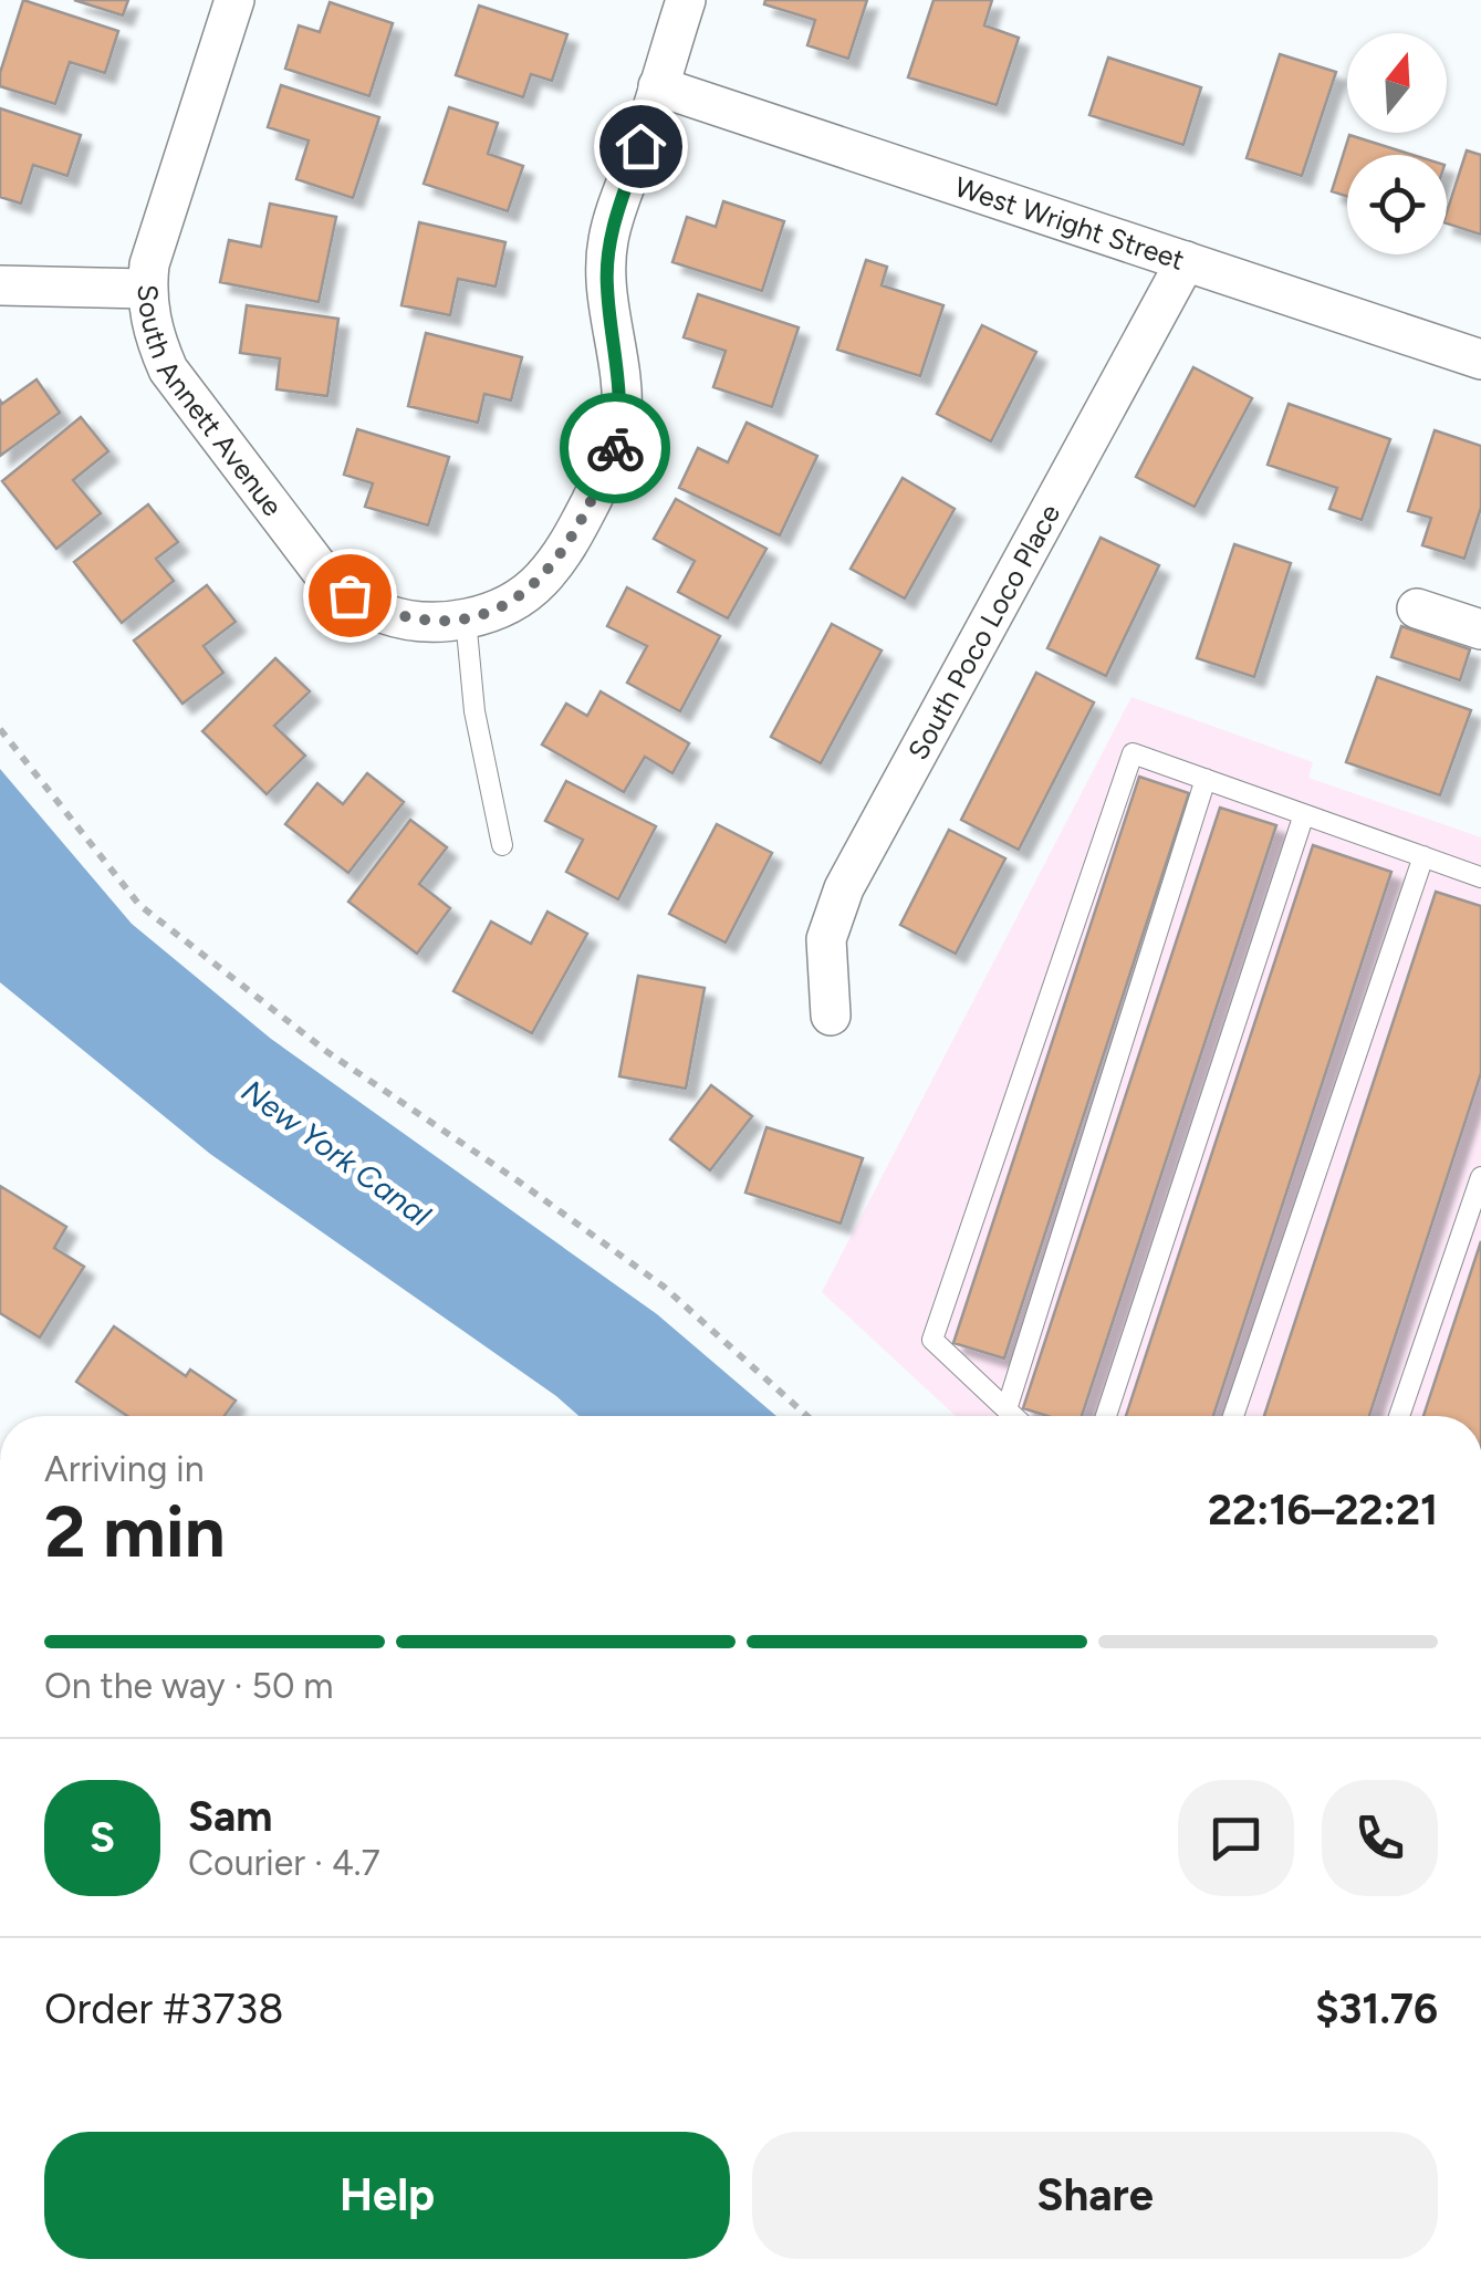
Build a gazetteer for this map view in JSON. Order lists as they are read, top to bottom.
{
  "streets": {
    "street": ["West Wright Street", "South Annett Avenue", "South Poco Loco Place"]
  },
  "crossings": [
    ["West Wright Street", "South Poco Loco Place"]
  ],
  "water": ["New York Canal"],
  "north": "top",
  "page": {
    "heading": ["2 min", "Arriving in", "22:16–22:21"],
    "panel": [
      "Sam",
      "Courier · 4.7",
      "Order #3738",
      "$31.76"
    ],
    "bar": "On the way · 50 m",
    "round": "S",
    "buttons": ["Help", "Share"]
  }
}
